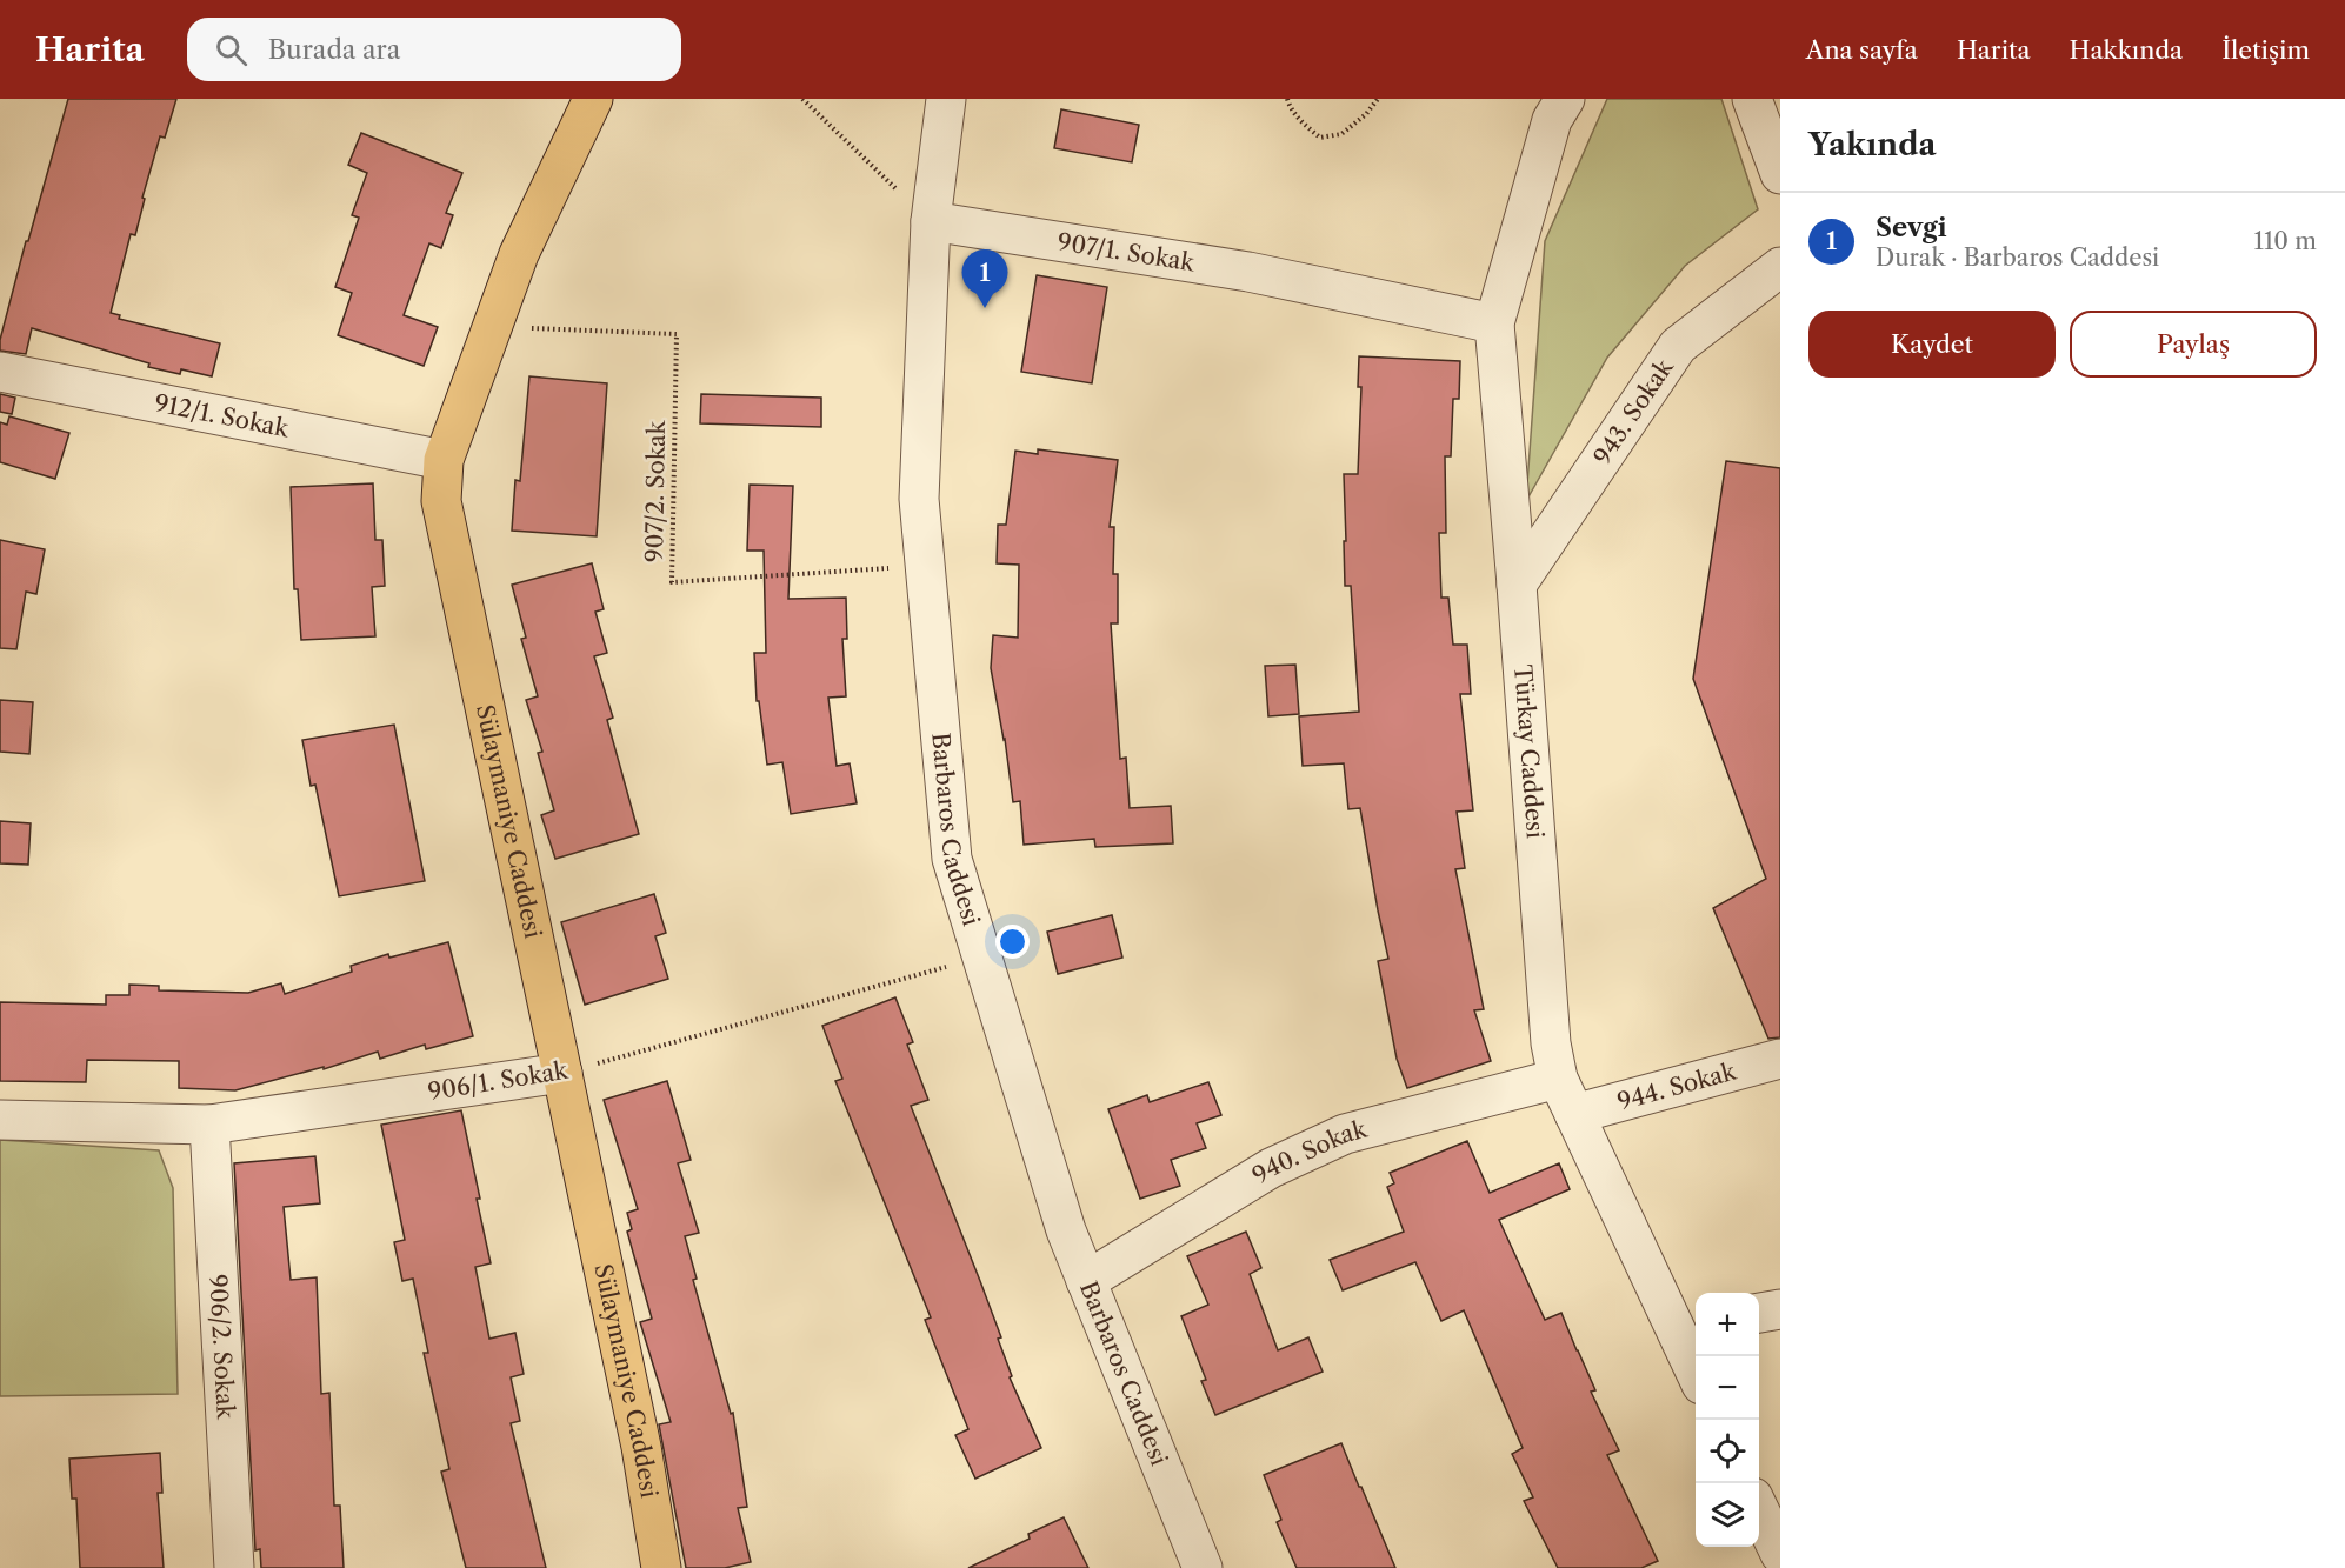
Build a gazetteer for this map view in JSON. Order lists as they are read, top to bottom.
{
  "streets": {
    "main road": ["Sülaymaniye Caddesi"],
    "street": [
      "907/1. Sokak",
      "943. Sokak",
      "912/1. Sokak",
      "Türkay Caddesi",
      "Barbaros Caddesi",
      "906/1. Sokak",
      "944. Sokak",
      "940. Sokak",
      "906/2. Sokak"
    ],
    "path": ["907/2. Sokak"]
  },
  "crossings": [
    ["907/1. Sokak", "Türkay Caddesi"],
    ["907/1. Sokak", "Barbaros Caddesi"],
    ["943. Sokak", "Türkay Caddesi"],
    ["912/1. Sokak", "Sülaymaniye Caddesi"],
    ["907/2. Sokak", "Sülaymaniye Caddesi"],
    ["907/2. Sokak", "Barbaros Caddesi"],
    ["Türkay Caddesi", "944. Sokak"],
    ["Türkay Caddesi", "940. Sokak"],
    ["Sülaymaniye Caddesi", "906/1. Sokak"],
    ["Barbaros Caddesi", "906/1. Sokak"],
    ["Barbaros Caddesi", "940. Sokak"],
    ["906/1. Sokak", "906/2. Sokak"]
  ],
  "page": {
    "header": "Harita",
    "search": "Burada ara",
    "nav": [
      "Ana sayfa",
      "Harita",
      "Hakkında",
      "İletişim"
    ],
    "heading": "Yakında",
    "list": [
      {
        "mark": "1",
        "name": "Sevgi",
        "note": "Durak · Barbaros Caddesi",
        "value": "110 m"
      }
    ],
    "pins": "1",
    "buttons": ["Kaydet", "Paylaş"],
    "map_buttons": ["+", "−"]
  }
}
